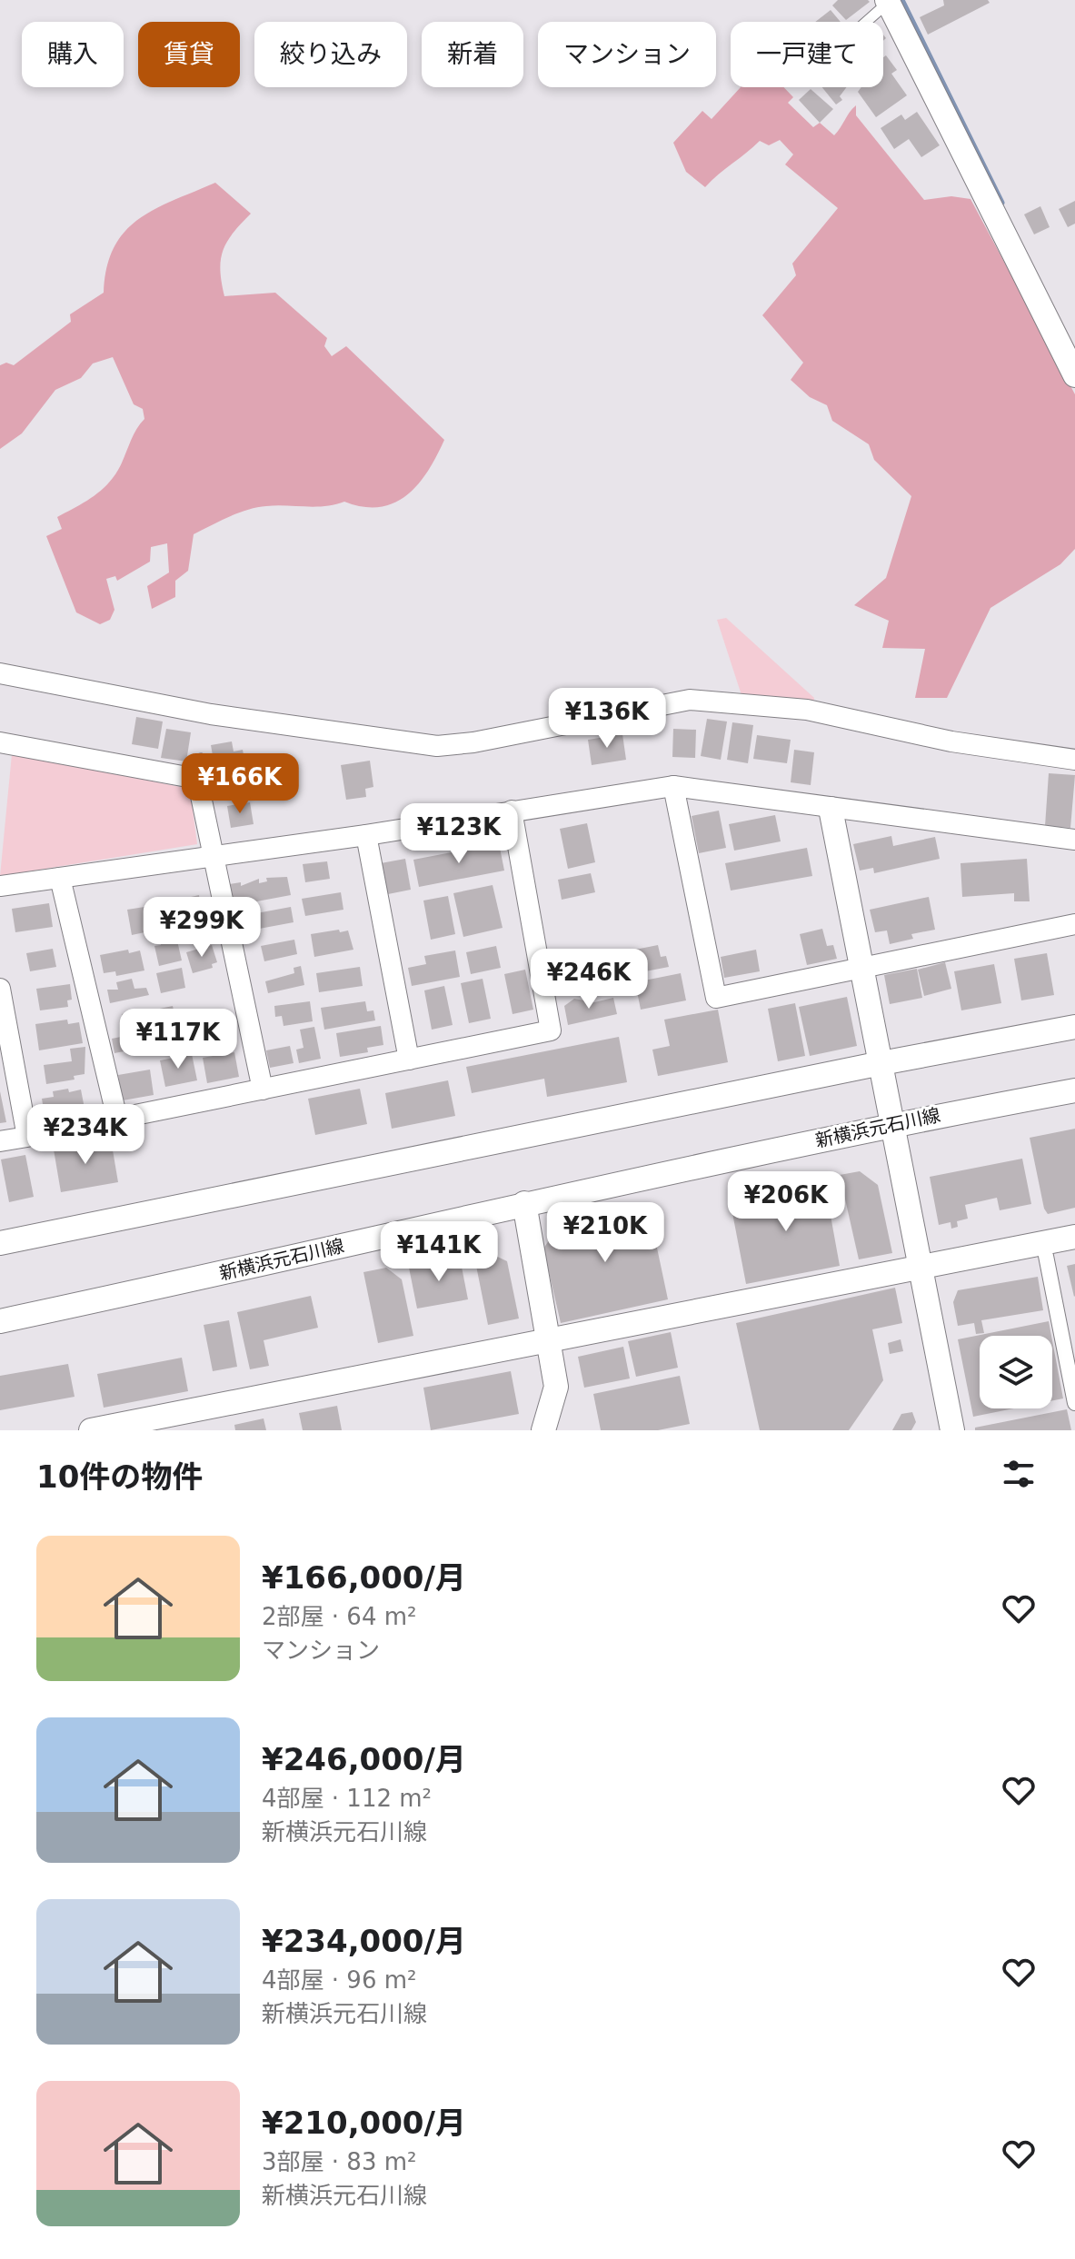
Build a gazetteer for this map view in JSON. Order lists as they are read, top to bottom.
{
  "streets": {
    "street": ["新横浜元石川線"]
  },
  "page": {
    "chip": [
      "購入",
      "賃貸",
      "絞り込み",
      "新着",
      "マンション",
      "一戸建て"
    ],
    "price": [
      "¥136K",
      "¥166K",
      "¥123K",
      "¥299K",
      "¥246K",
      "¥117K",
      "¥234K",
      "¥206K",
      "¥210K",
      "¥141K"
    ],
    "heading": "10件の物件",
    "list": [
      {
        "name": "¥166,000/月",
        "note": "2部屋 · 64 m² · マンション"
      },
      {
        "name": "¥246,000/月",
        "note": "4部屋 · 112 m² · 新横浜元石川線"
      },
      {
        "name": "¥234,000/月",
        "note": "4部屋 · 96 m² · 新横浜元石川線"
      },
      {
        "name": "¥210,000/月",
        "note": "3部屋 · 83 m² · 新横浜元石川線"
      }
    ]
  }
}
